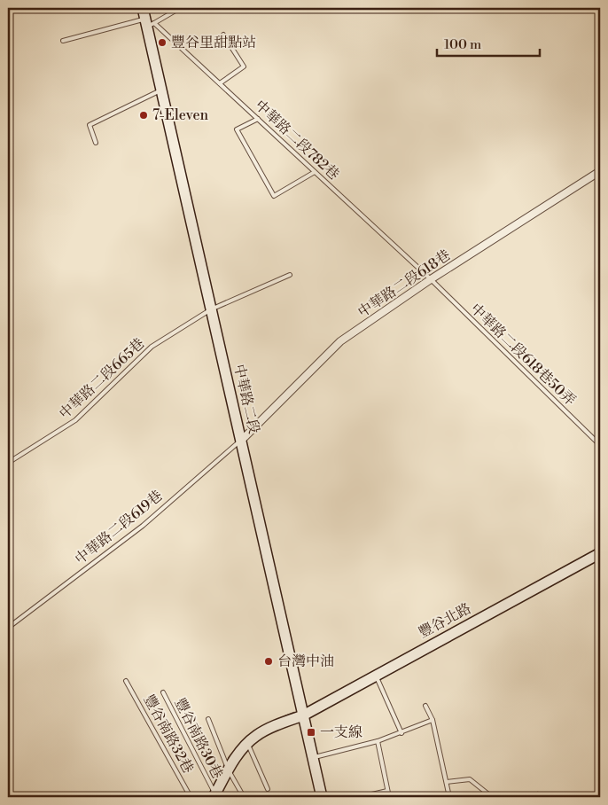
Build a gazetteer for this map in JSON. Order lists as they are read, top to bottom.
{
  "streets": {
    "street": ["中華路二段618巷", "中華路二段", "豐谷北路"],
    "lane": [
      "中華路二段782巷",
      "中華路二段618巷50弄",
      "中華路二段665巷",
      "中華路二段619巷",
      "豐谷南路32巷",
      "豐谷南路30巷"
    ]
  },
  "crossings": [
    ["中華路二段782巷", "中華路二段618巷"],
    ["中華路二段782巷", "中華路二段618巷50弄"],
    ["中華路二段782巷", "中華路二段"],
    ["中華路二段618巷", "中華路二段618巷50弄"],
    ["中華路二段618巷", "中華路二段"],
    ["中華路二段618巷", "中華路二段619巷"],
    ["中華路二段665巷", "中華路二段"],
    ["中華路二段", "中華路二段619巷"],
    ["中華路二段", "豐谷北路"],
    ["豐谷北路", "豐谷南路30巷"]
  ],
  "places": {
    "other": ["豐谷里甜點站", "7-Eleven", "台灣中油"],
    "transit": ["一支線"]
  },
  "scale_bar": "100 m"
}
